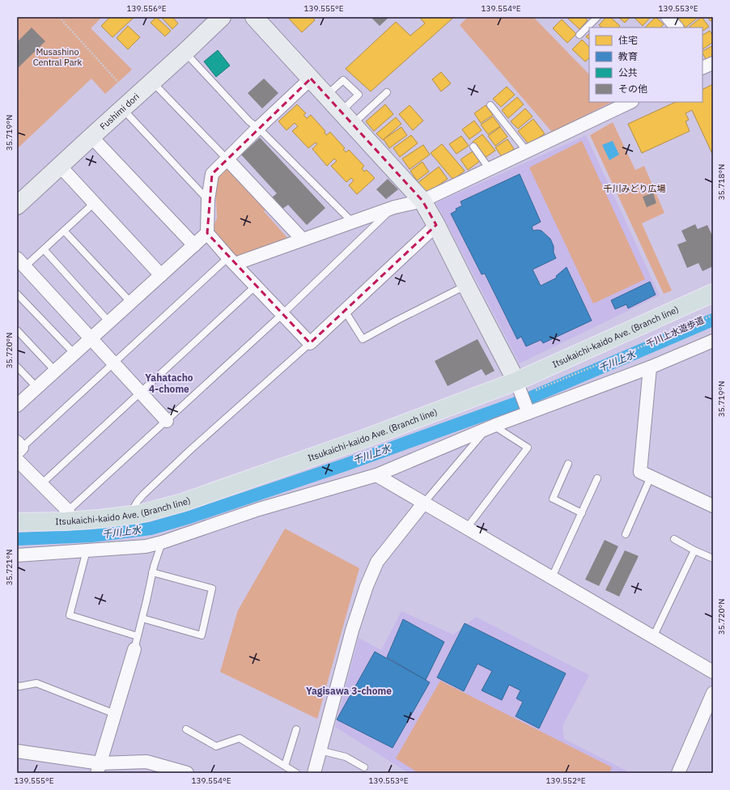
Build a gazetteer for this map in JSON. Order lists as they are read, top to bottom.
{
  "streets": {
    "main road": ["Itsukaichi-kaido Ave. (Branch line)"],
    "street": ["Fushimi dori"],
    "path": ["千川上水遊歩道"]
  },
  "districts": ["Yahatacho 4-chome", "Yagisawa 3-chome"],
  "water": ["千川上水"],
  "parks": ["Musashino Central Park", "千川みどり広場"],
  "legend": [
    "住宅",
    "教育",
    "公共",
    "その他"
  ],
  "coordinates": [
    "139.556°E",
    "139.555°E",
    "139.554°E",
    "139.553°E",
    "35.719°N",
    "35.718°N",
    "35.720°N",
    "35.721°N",
    "139.552°E"
  ]
}
